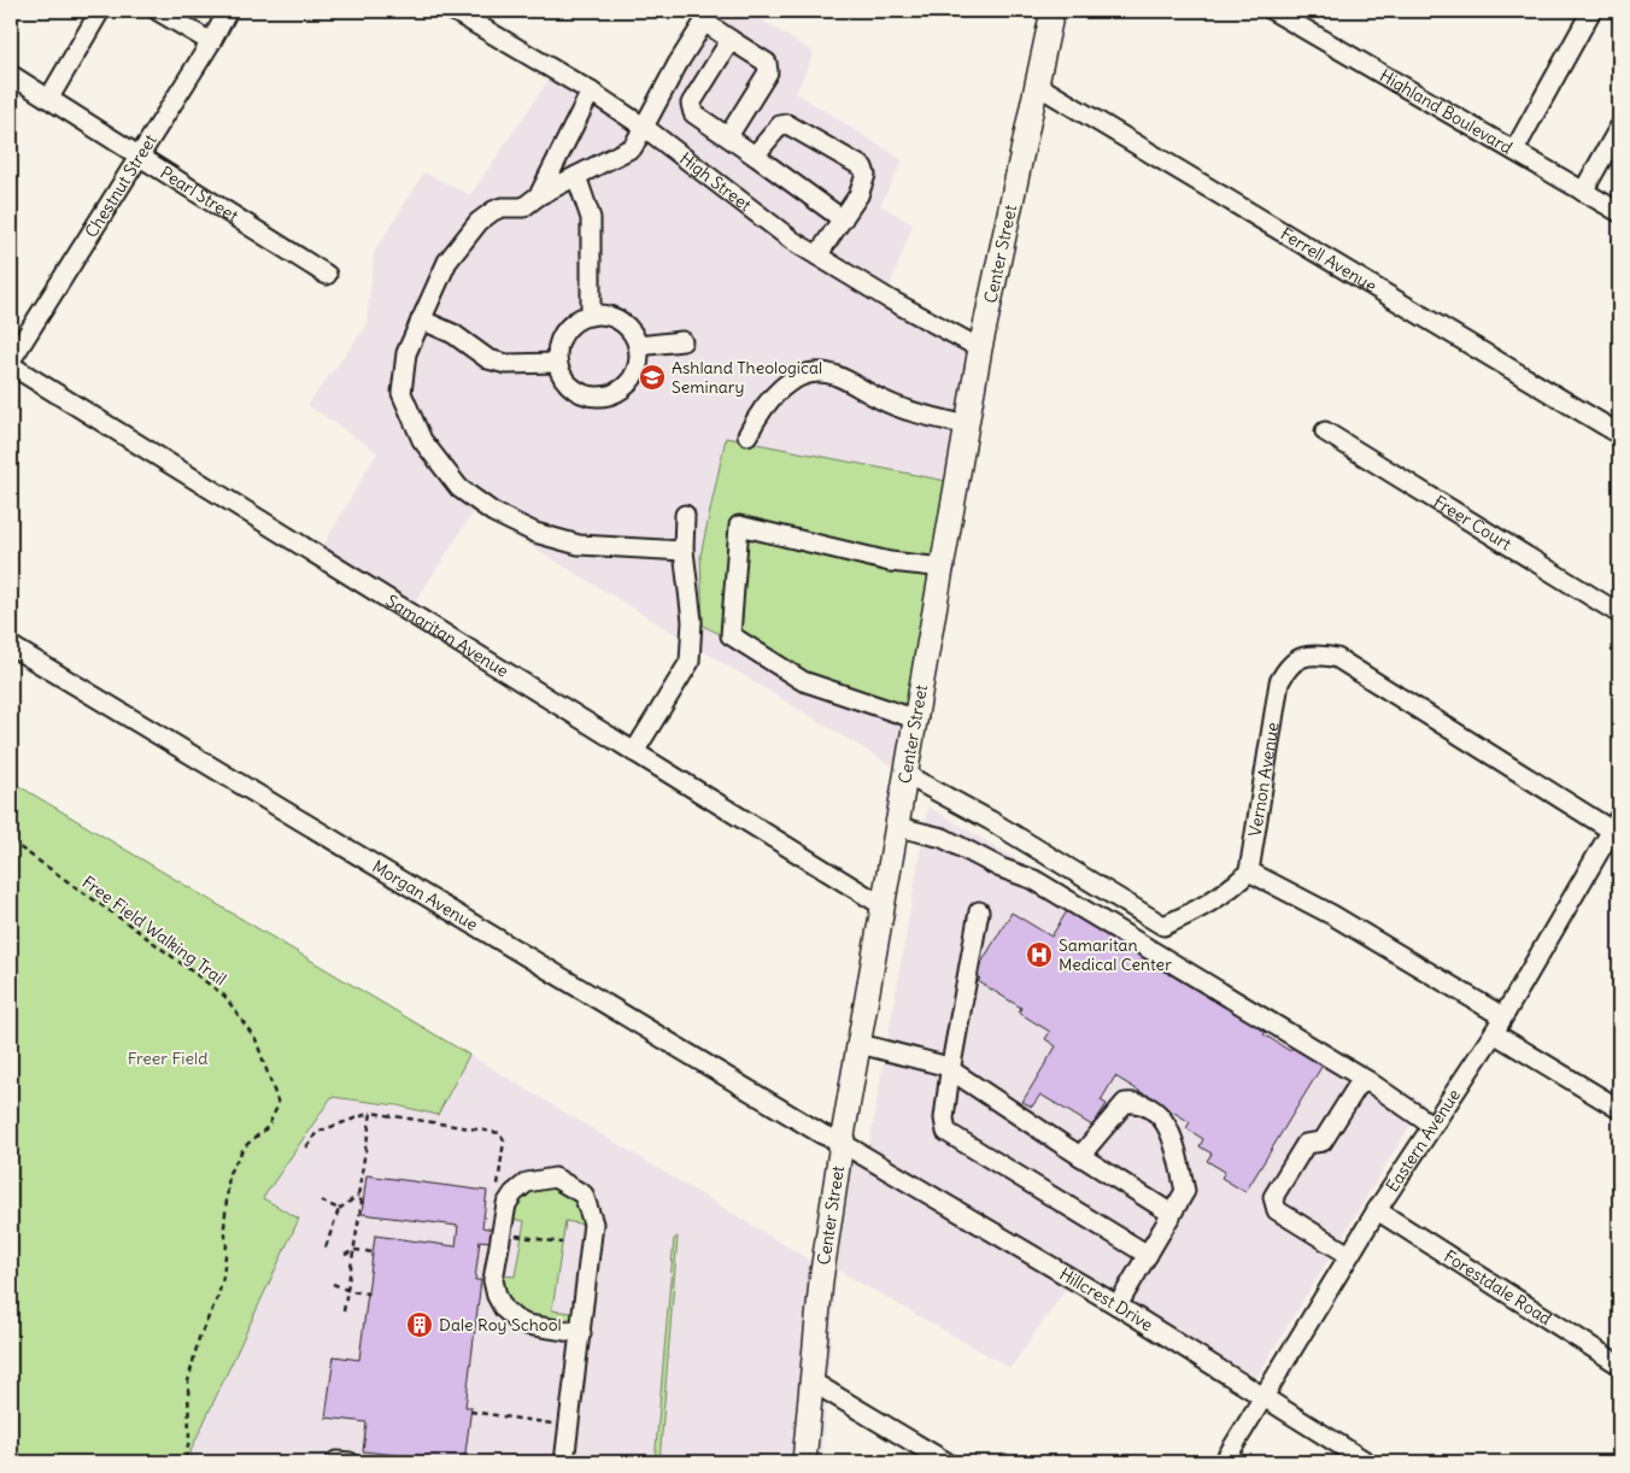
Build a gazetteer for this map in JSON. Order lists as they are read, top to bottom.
{
  "streets": {
    "main road": ["Center Street"],
    "street": [
      "Highland Boulevard",
      "High Street",
      "Chestnut Street",
      "Pearl Street",
      "Ferrell Avenue",
      "Freer Court",
      "Samaritan Avenue",
      "Vernon Avenue",
      "Morgan Avenue",
      "Eastern Avenue",
      "Forestdale Road",
      "Hillcrest Drive"
    ],
    "path": ["Free Field Walking Trail"]
  },
  "crossings": [
    ["High Street", "Center Street"],
    ["Chestnut Street", "Pearl Street"],
    ["Center Street", "Ferrell Avenue"],
    ["Center Street", "Samaritan Avenue"],
    ["Center Street", "Morgan Avenue"],
    ["Center Street", "Hillcrest Drive"],
    ["Vernon Avenue", "Eastern Avenue"],
    ["Morgan Avenue", "Hillcrest Drive"],
    ["Eastern Avenue", "Forestdale Road"],
    ["Eastern Avenue", "Hillcrest Drive"]
  ],
  "parks": ["Freer Field"],
  "places": {
    "school or university": ["Ashland Theological Seminary"],
    "hospital": ["Samaritan Medical Center"],
    "building": ["Dale Roy School"]
  }
}
